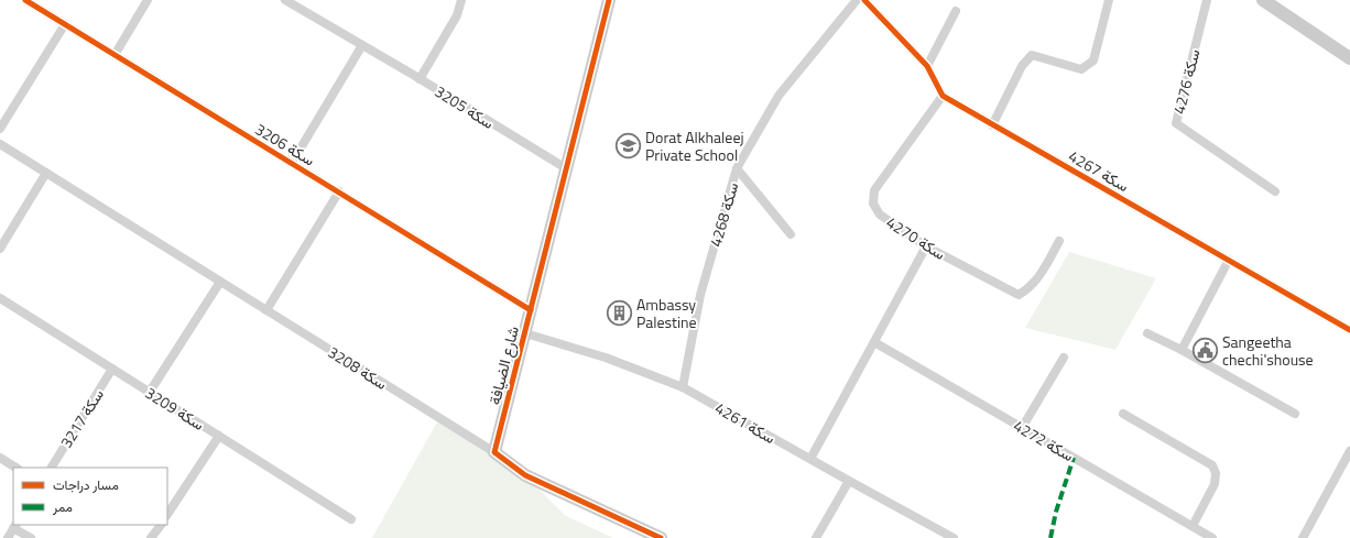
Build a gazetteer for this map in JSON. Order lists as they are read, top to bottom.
{
  "streets": {
    "street": [
      "سكة 4276",
      "سكة 3205",
      "سكة 3206",
      "سكة 4267",
      "سكة 4268",
      "سكة 4270",
      "شارع الضيافة",
      "سكة 3208",
      "سكة 3209",
      "سكة 3217",
      "سكة 4261",
      "سكة 4272"
    ]
  },
  "crossings": [
    ["سكة 3205", "شارع الضيافة"],
    ["سكة 3206", "شارع الضيافة"],
    ["سكة 4267", "سكة 4270"],
    ["سكة 4268", "سكة 4261"],
    ["شارع الضيافة", "سكة 3208"],
    ["شارع الضيافة", "سكة 4261"],
    ["سكة 3209", "سكة 3217"]
  ],
  "places": {
    "school or university": ["Dorat Alkhaleej Private School"],
    "building": ["Ambassy Palestine"],
    "public building": ["Sangeetha chechi'shouse"]
  },
  "legend": ["مسار دراجات", "ممر"]
}
